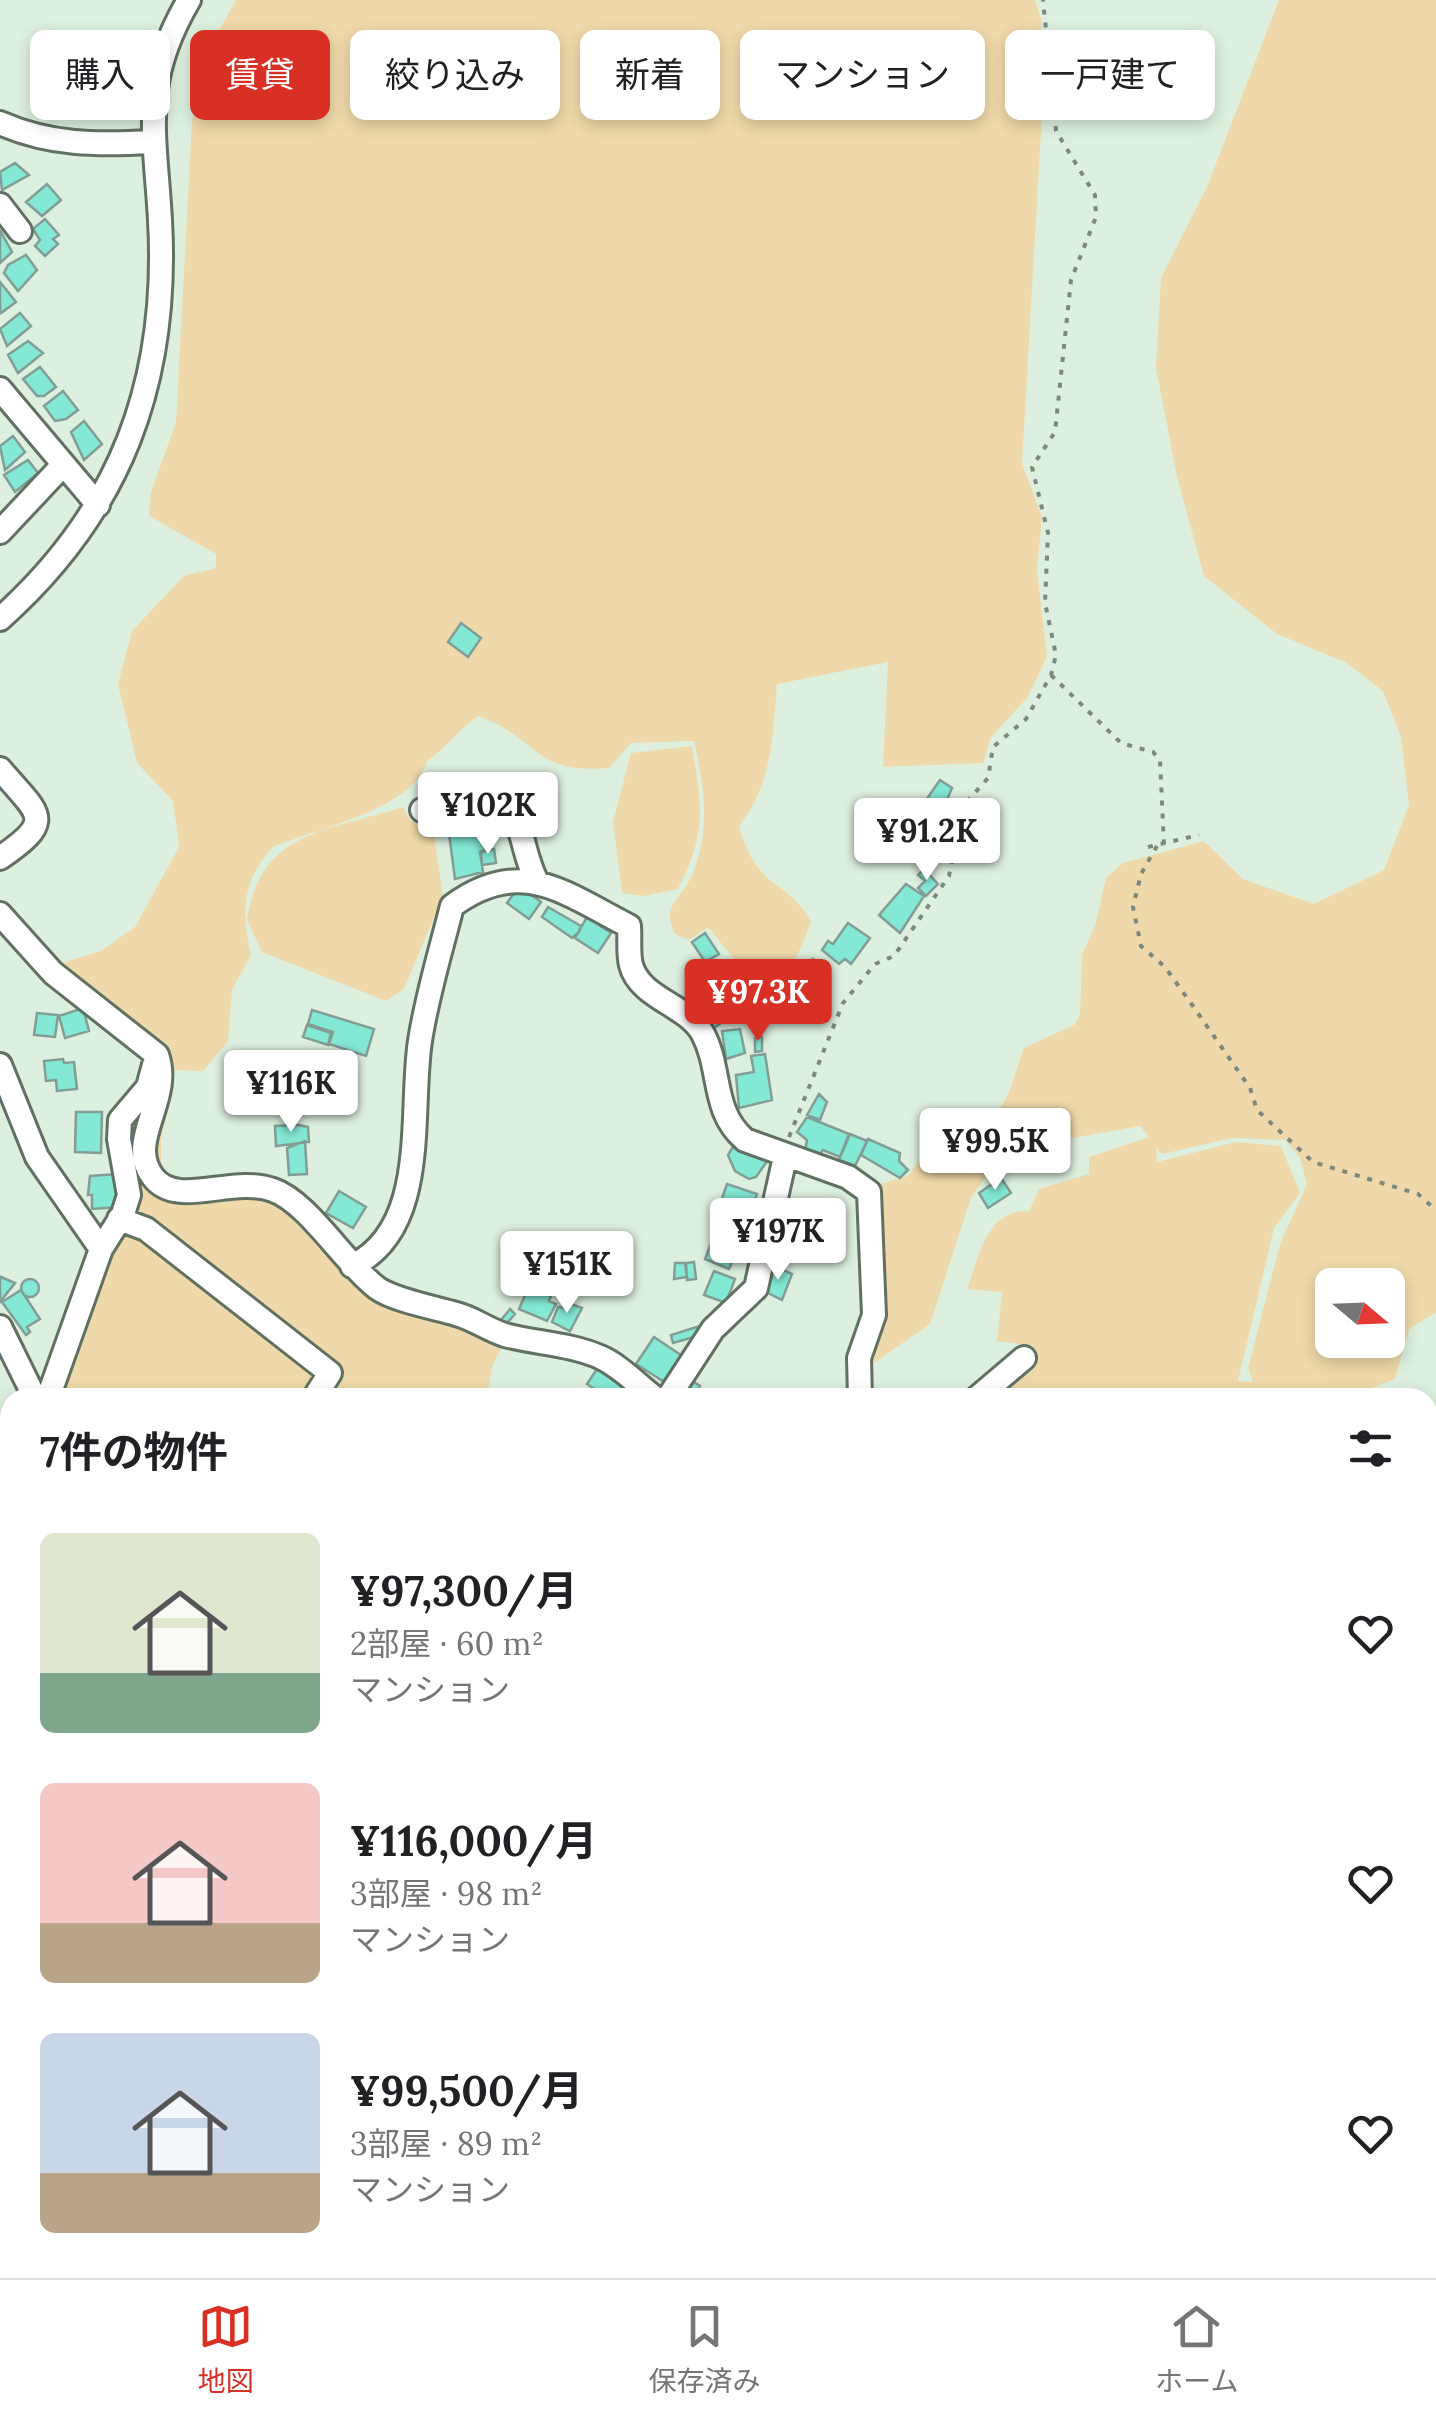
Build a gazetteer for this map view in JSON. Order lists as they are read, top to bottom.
{
  "north": "right",
  "page": {
    "chip": [
      "購入",
      "賃貸",
      "絞り込み",
      "新着",
      "マンション",
      "一戸建て"
    ],
    "price": [
      "¥102K",
      "¥91.2K",
      "¥97.3K",
      "¥116K",
      "¥99.5K",
      "¥197K",
      "¥151K"
    ],
    "heading": "7件の物件",
    "list": [
      {
        "name": "¥97,300/月",
        "note": "2部屋 · 60 m² · マンション"
      },
      {
        "name": "¥116,000/月",
        "note": "3部屋 · 98 m² · マンション"
      },
      {
        "name": "¥99,500/月",
        "note": "3部屋 · 89 m² · マンション"
      }
    ],
    "tabs": ["地図", "保存済み", "ホーム"]
  }
}
